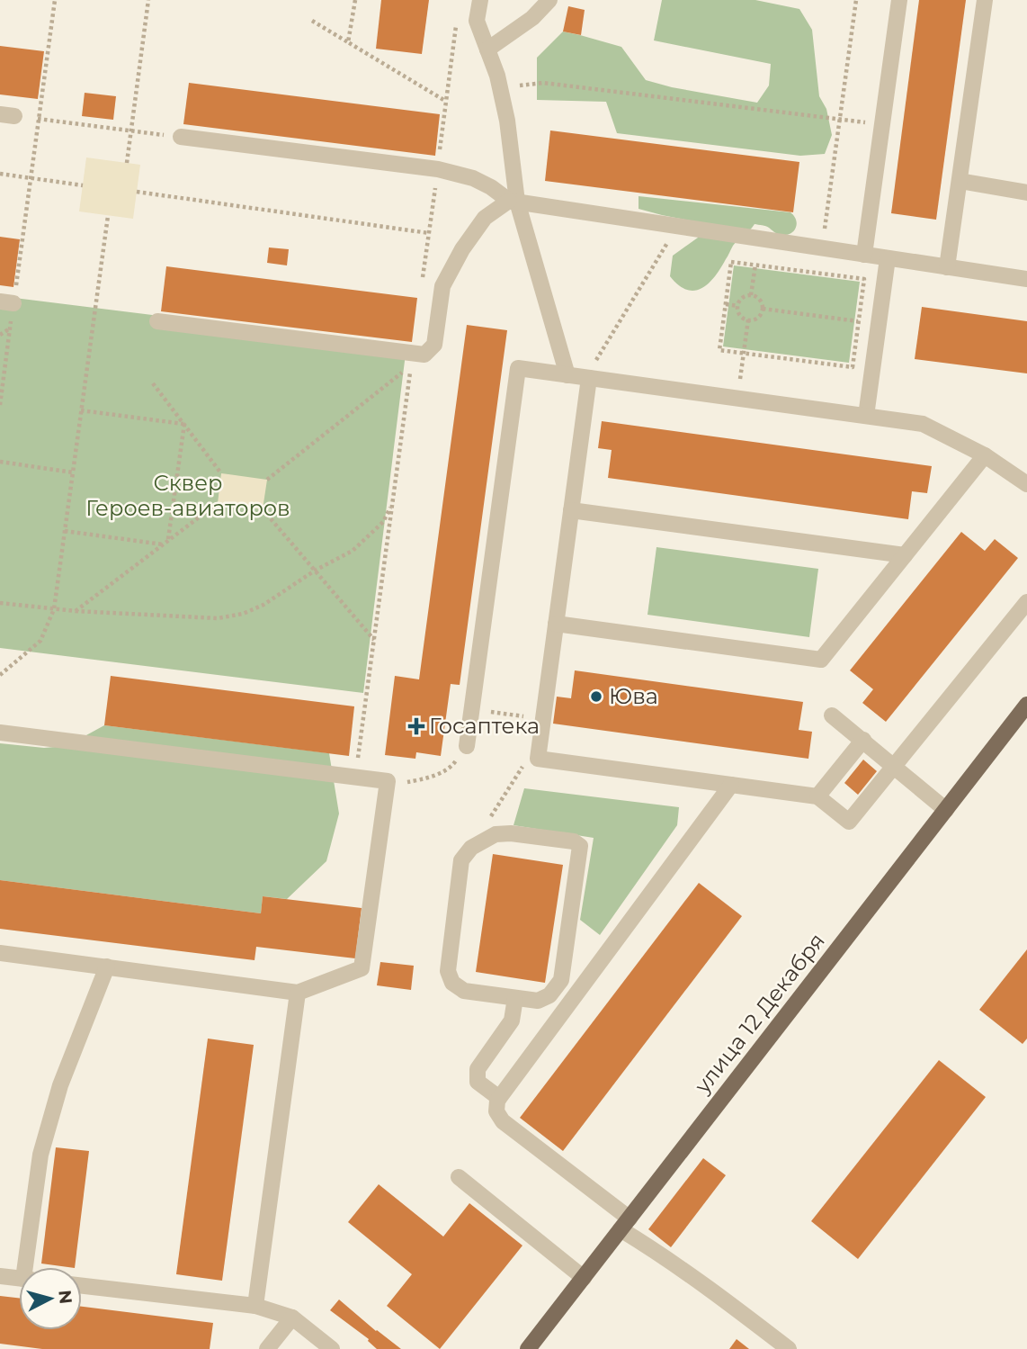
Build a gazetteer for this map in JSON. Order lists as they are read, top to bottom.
{
  "streets": {
    "main road": ["улица 12 Декабря"]
  },
  "parks": ["Сквер Героев-авиаторов"],
  "places": {
    "other": ["Юва"],
    "health": ["Госаптека"]
  },
  "north": "right"
}
